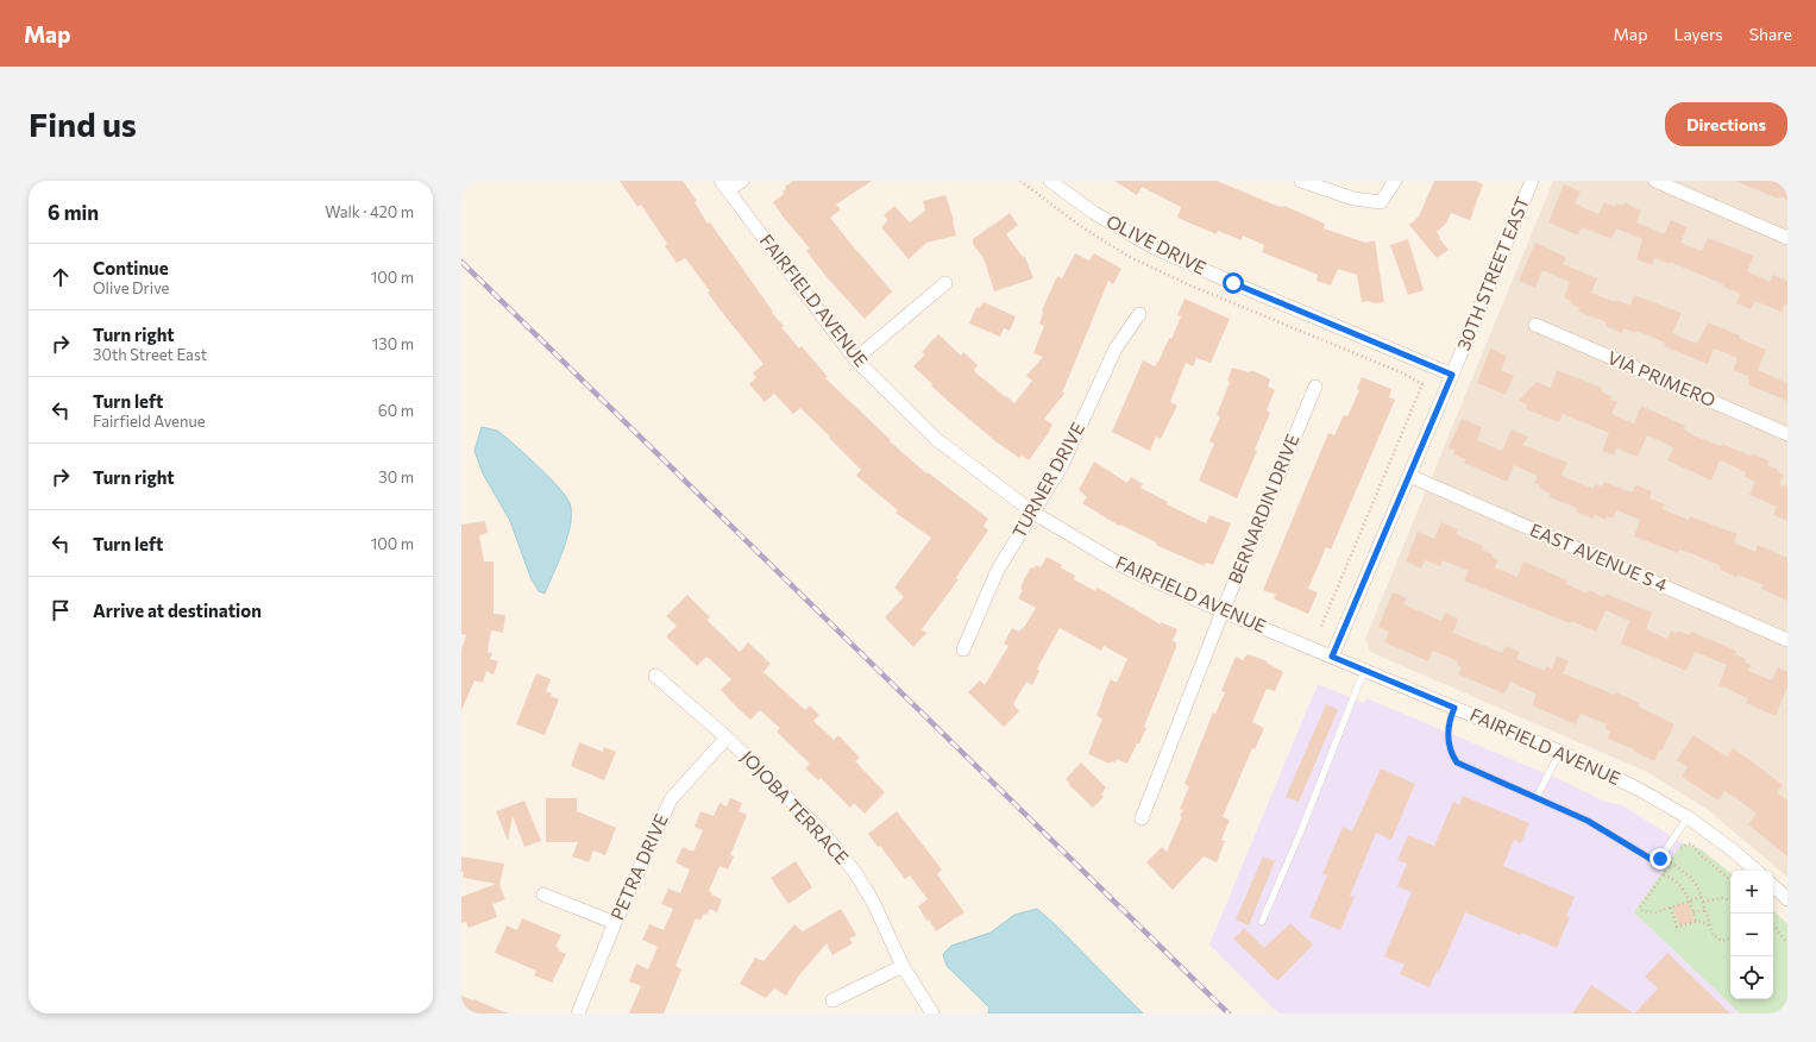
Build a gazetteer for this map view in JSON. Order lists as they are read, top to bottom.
{
  "streets": {
    "street": [
      "OLIVE DRIVE",
      "30TH STREET EAST",
      "FAIRFIELD AVENUE",
      "VIA PRIMERO",
      "TURNER DRIVE",
      "BERNARDIN DRIVE",
      "EAST AVENUE S 4",
      "JOJOBA TERRACE",
      "PETRA DRIVE"
    ]
  },
  "crossings": [
    ["OLIVE DRIVE", "30TH STREET EAST"],
    ["30TH STREET EAST", "FAIRFIELD AVENUE"],
    ["30TH STREET EAST", "EAST AVENUE S 4"],
    ["FAIRFIELD AVENUE", "TURNER DRIVE"],
    ["FAIRFIELD AVENUE", "BERNARDIN DRIVE"],
    ["JOJOBA TERRACE", "PETRA DRIVE"]
  ],
  "page": {
    "header": "Map",
    "nav": ["Map", "Layers", "Share"],
    "buttons": "Directions",
    "title": "Find us",
    "heading": ["6 min", "Walk · 420 m"],
    "list": [
      ["Continue", "Olive Drive", "100 m"],
      ["Turn right", "30th Street East", "130 m"],
      ["Turn left", "Fairfield Avenue", "60 m"],
      ["Turn right", "30 m"],
      ["Turn left", "100 m"],
      "Arrive at destination"
    ],
    "map_buttons": ["+", "−"]
  }
}
